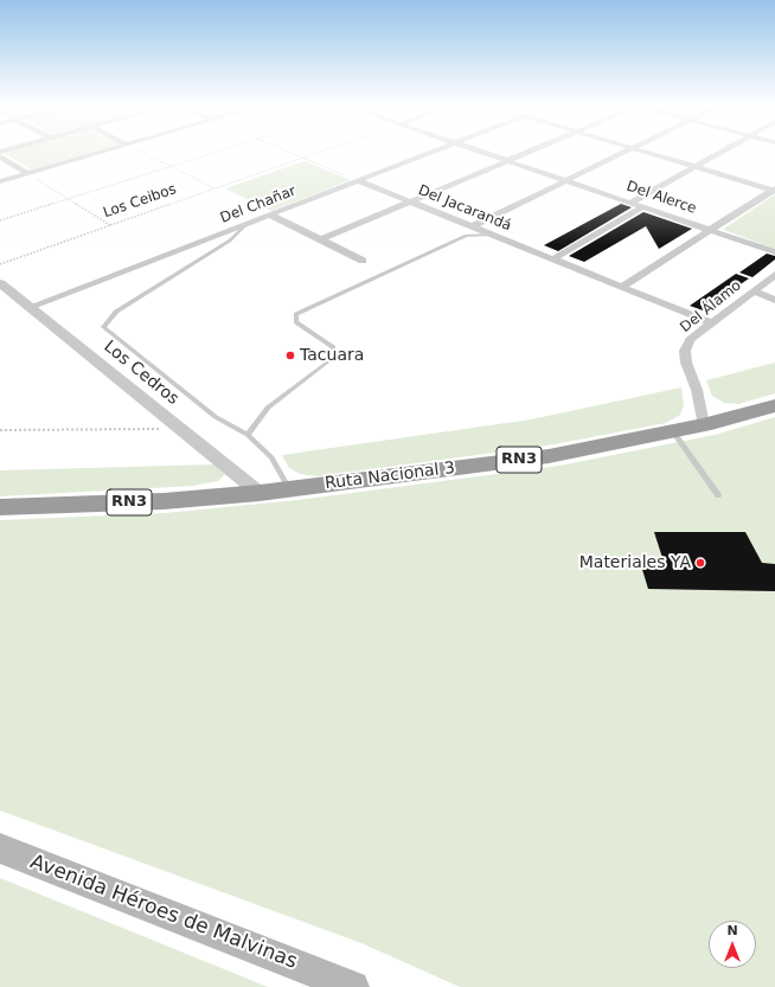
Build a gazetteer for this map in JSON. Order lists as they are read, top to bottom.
{
  "streets": {
    "highway": ["RN3", "Ruta Nacional 3"],
    "main road": ["Avenida Héroes de Malvinas"],
    "street": [
      "Del Alerce",
      "Del Chañar",
      "Del Jacarandá",
      "Del Álamo",
      "Los Cedros"
    ],
    "path": ["Los Ceibos"]
  },
  "crossings": [
    ["Del Chañar", "Del Jacarandá"],
    ["Del Chañar", "Los Cedros"],
    ["Del Jacarandá", "Del Álamo"],
    ["Del Álamo", "Ruta Nacional 3"],
    ["Los Cedros", "Ruta Nacional 3"]
  ],
  "places": ["Tacuara", "Materiales YA"],
  "north": "top"
}
